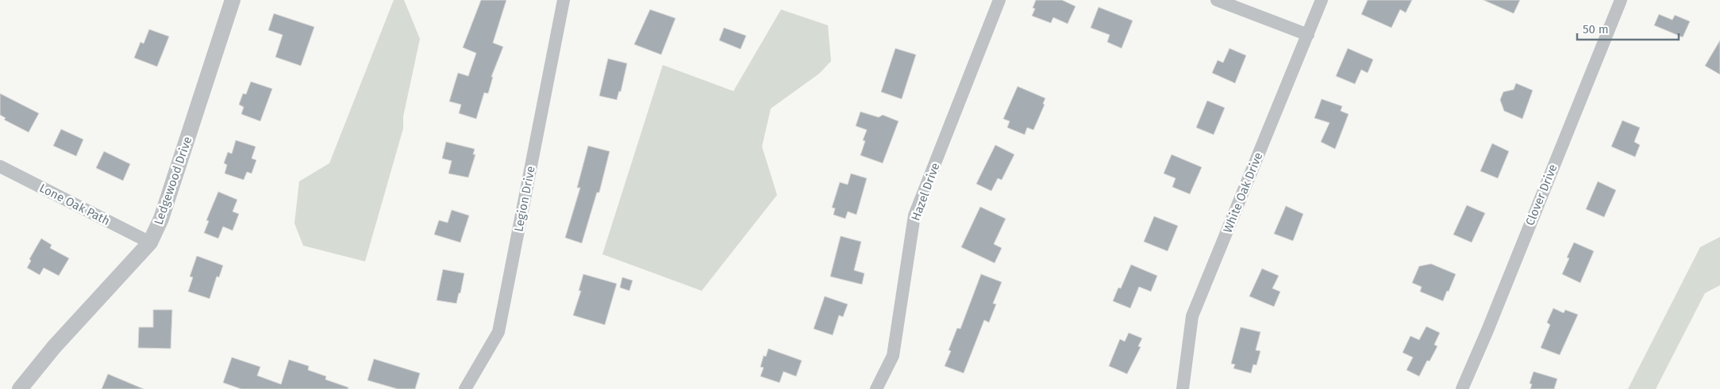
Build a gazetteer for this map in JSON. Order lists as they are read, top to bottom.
{
  "streets": {
    "street": [
      "Ledgewood Drive",
      "Hazel Drive",
      "White Oak Drive",
      "Clover Drive",
      "Legion Drive",
      "Lone Oak Path"
    ]
  },
  "crossings": [
    ["Ledgewood Drive", "Lone Oak Path"]
  ],
  "scale_bar": "50 m"
}
